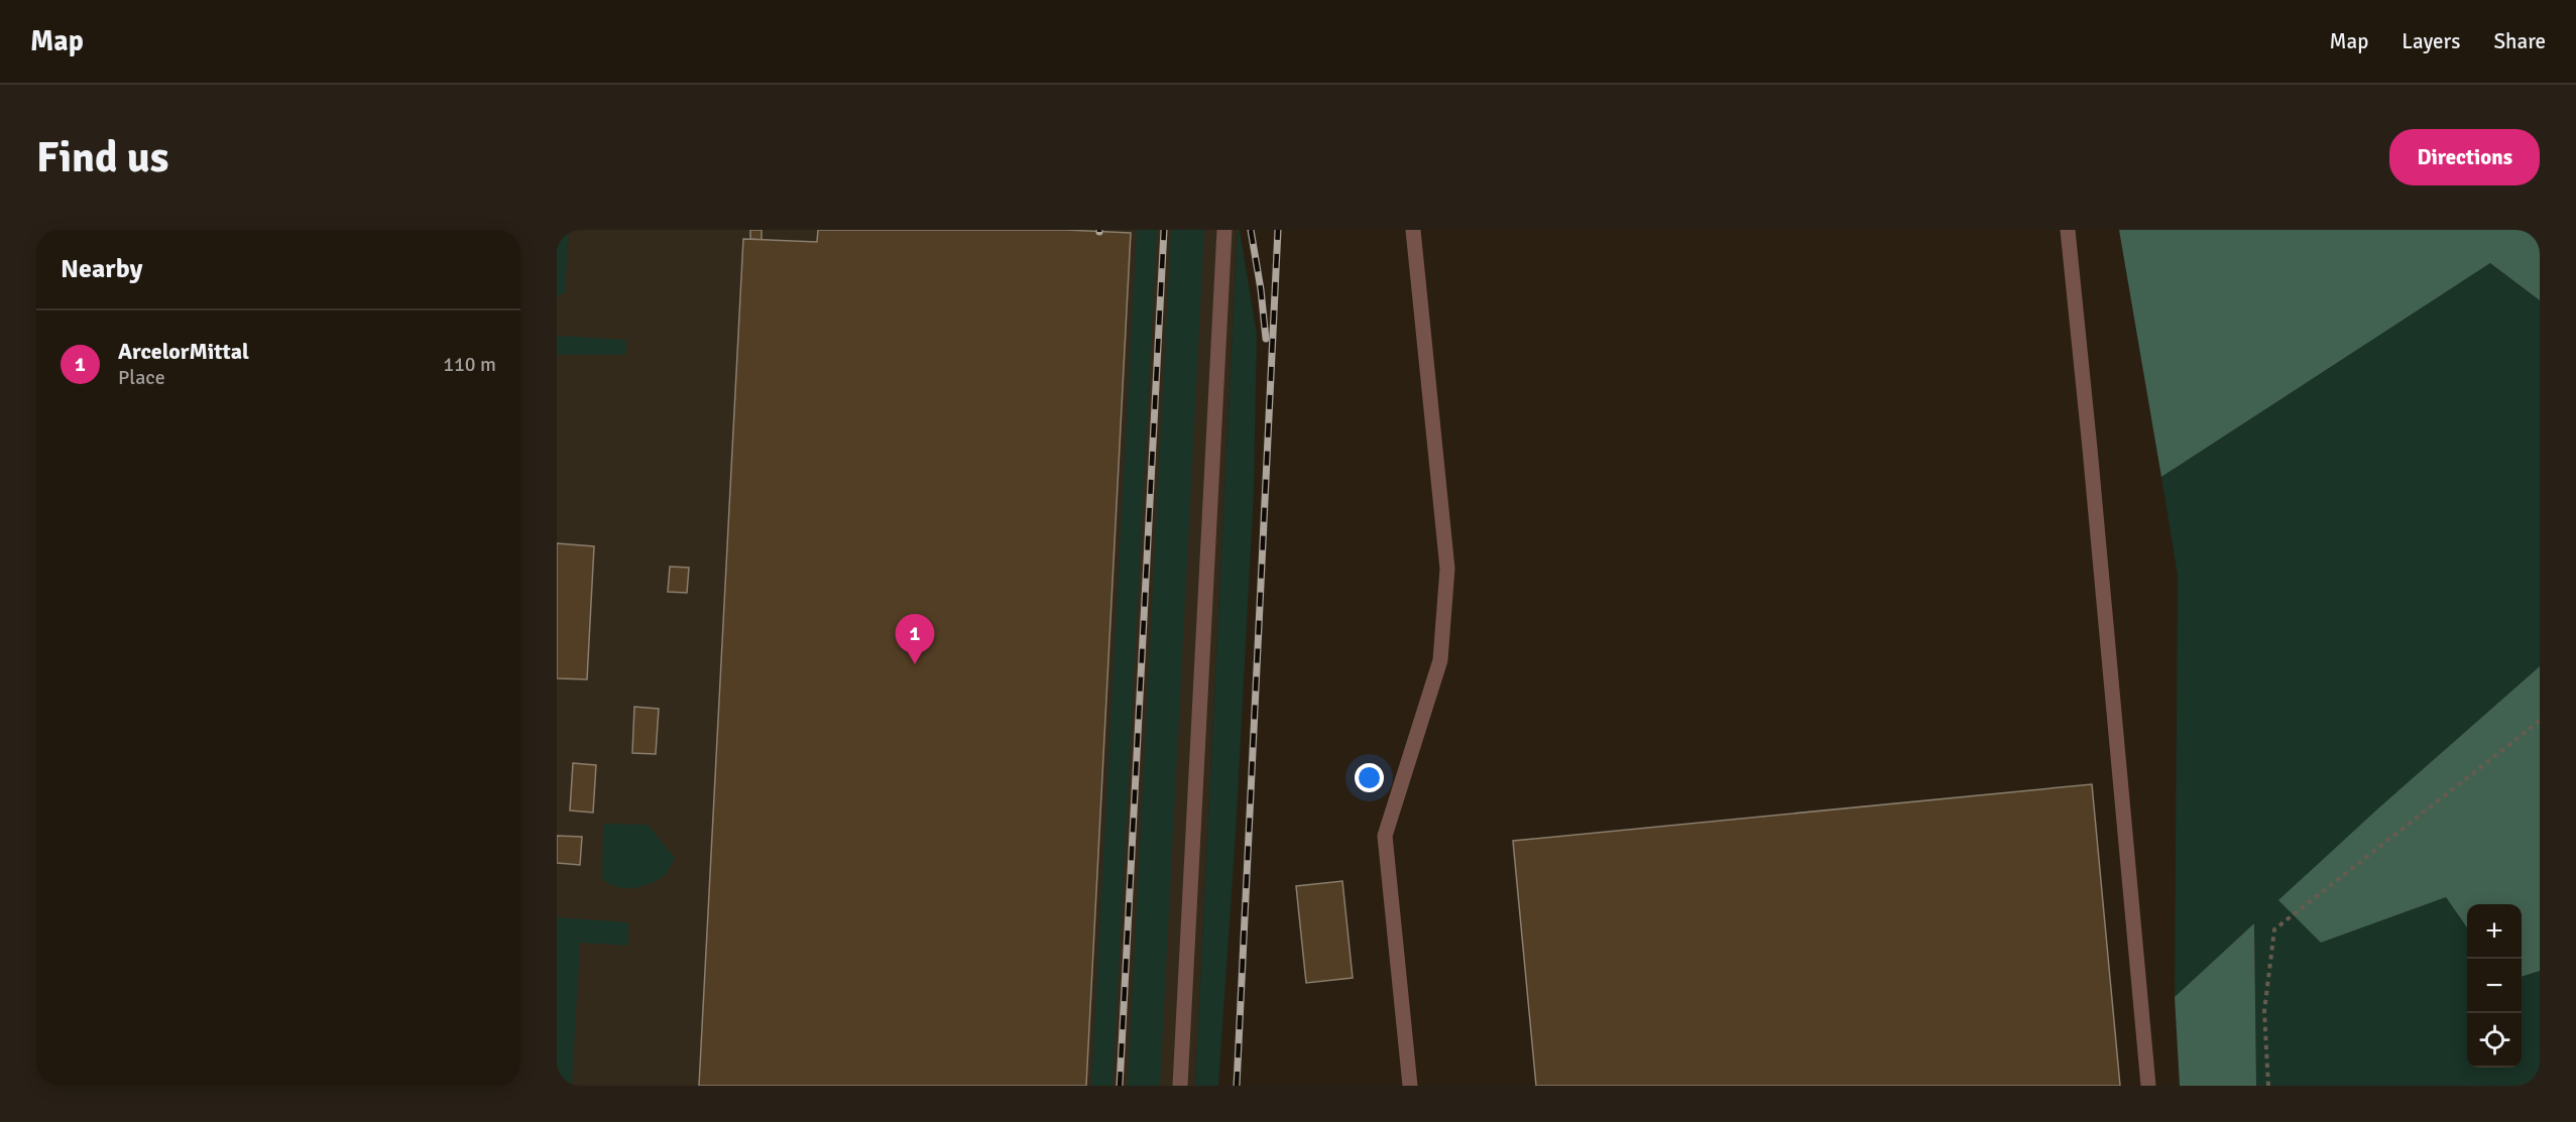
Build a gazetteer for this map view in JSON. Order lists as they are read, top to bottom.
{
  "page": {
    "header": "Map",
    "nav": ["Map", "Layers", "Share"],
    "buttons": "Directions",
    "title": "Find us",
    "heading": "Nearby",
    "list": [
      {
        "mark": "1",
        "name": "ArcelorMittal",
        "note": "Place",
        "value": "110 m"
      }
    ],
    "pins": "1",
    "map_buttons": ["+", "−"]
  }
}
